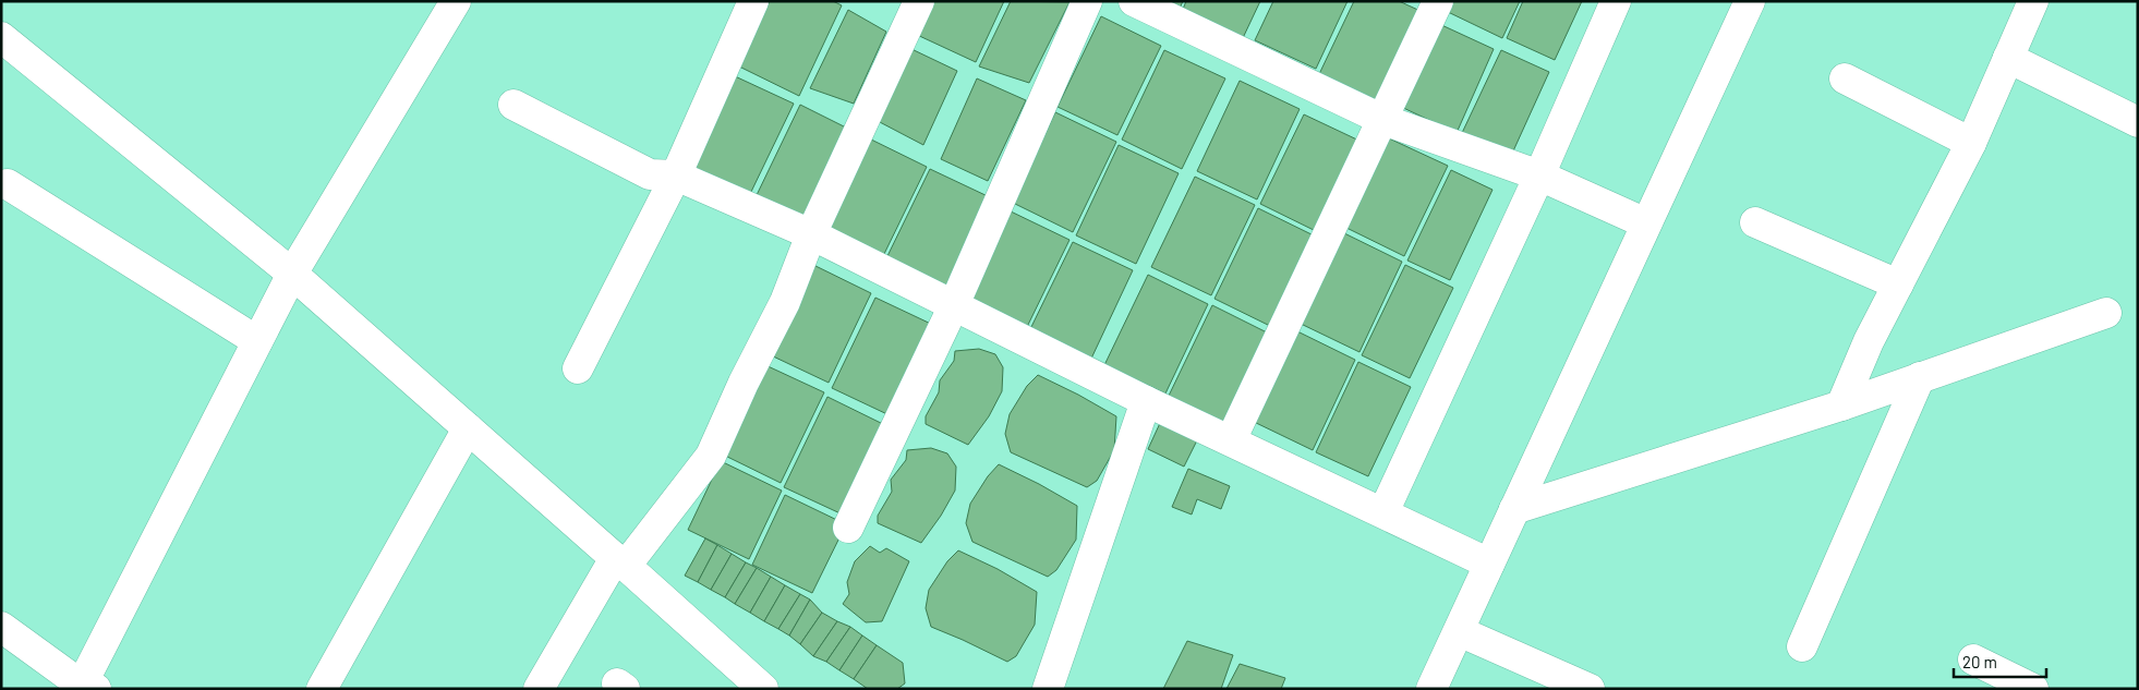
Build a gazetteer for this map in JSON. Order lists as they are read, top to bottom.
{
  "scale_bar": "20 m"
}
